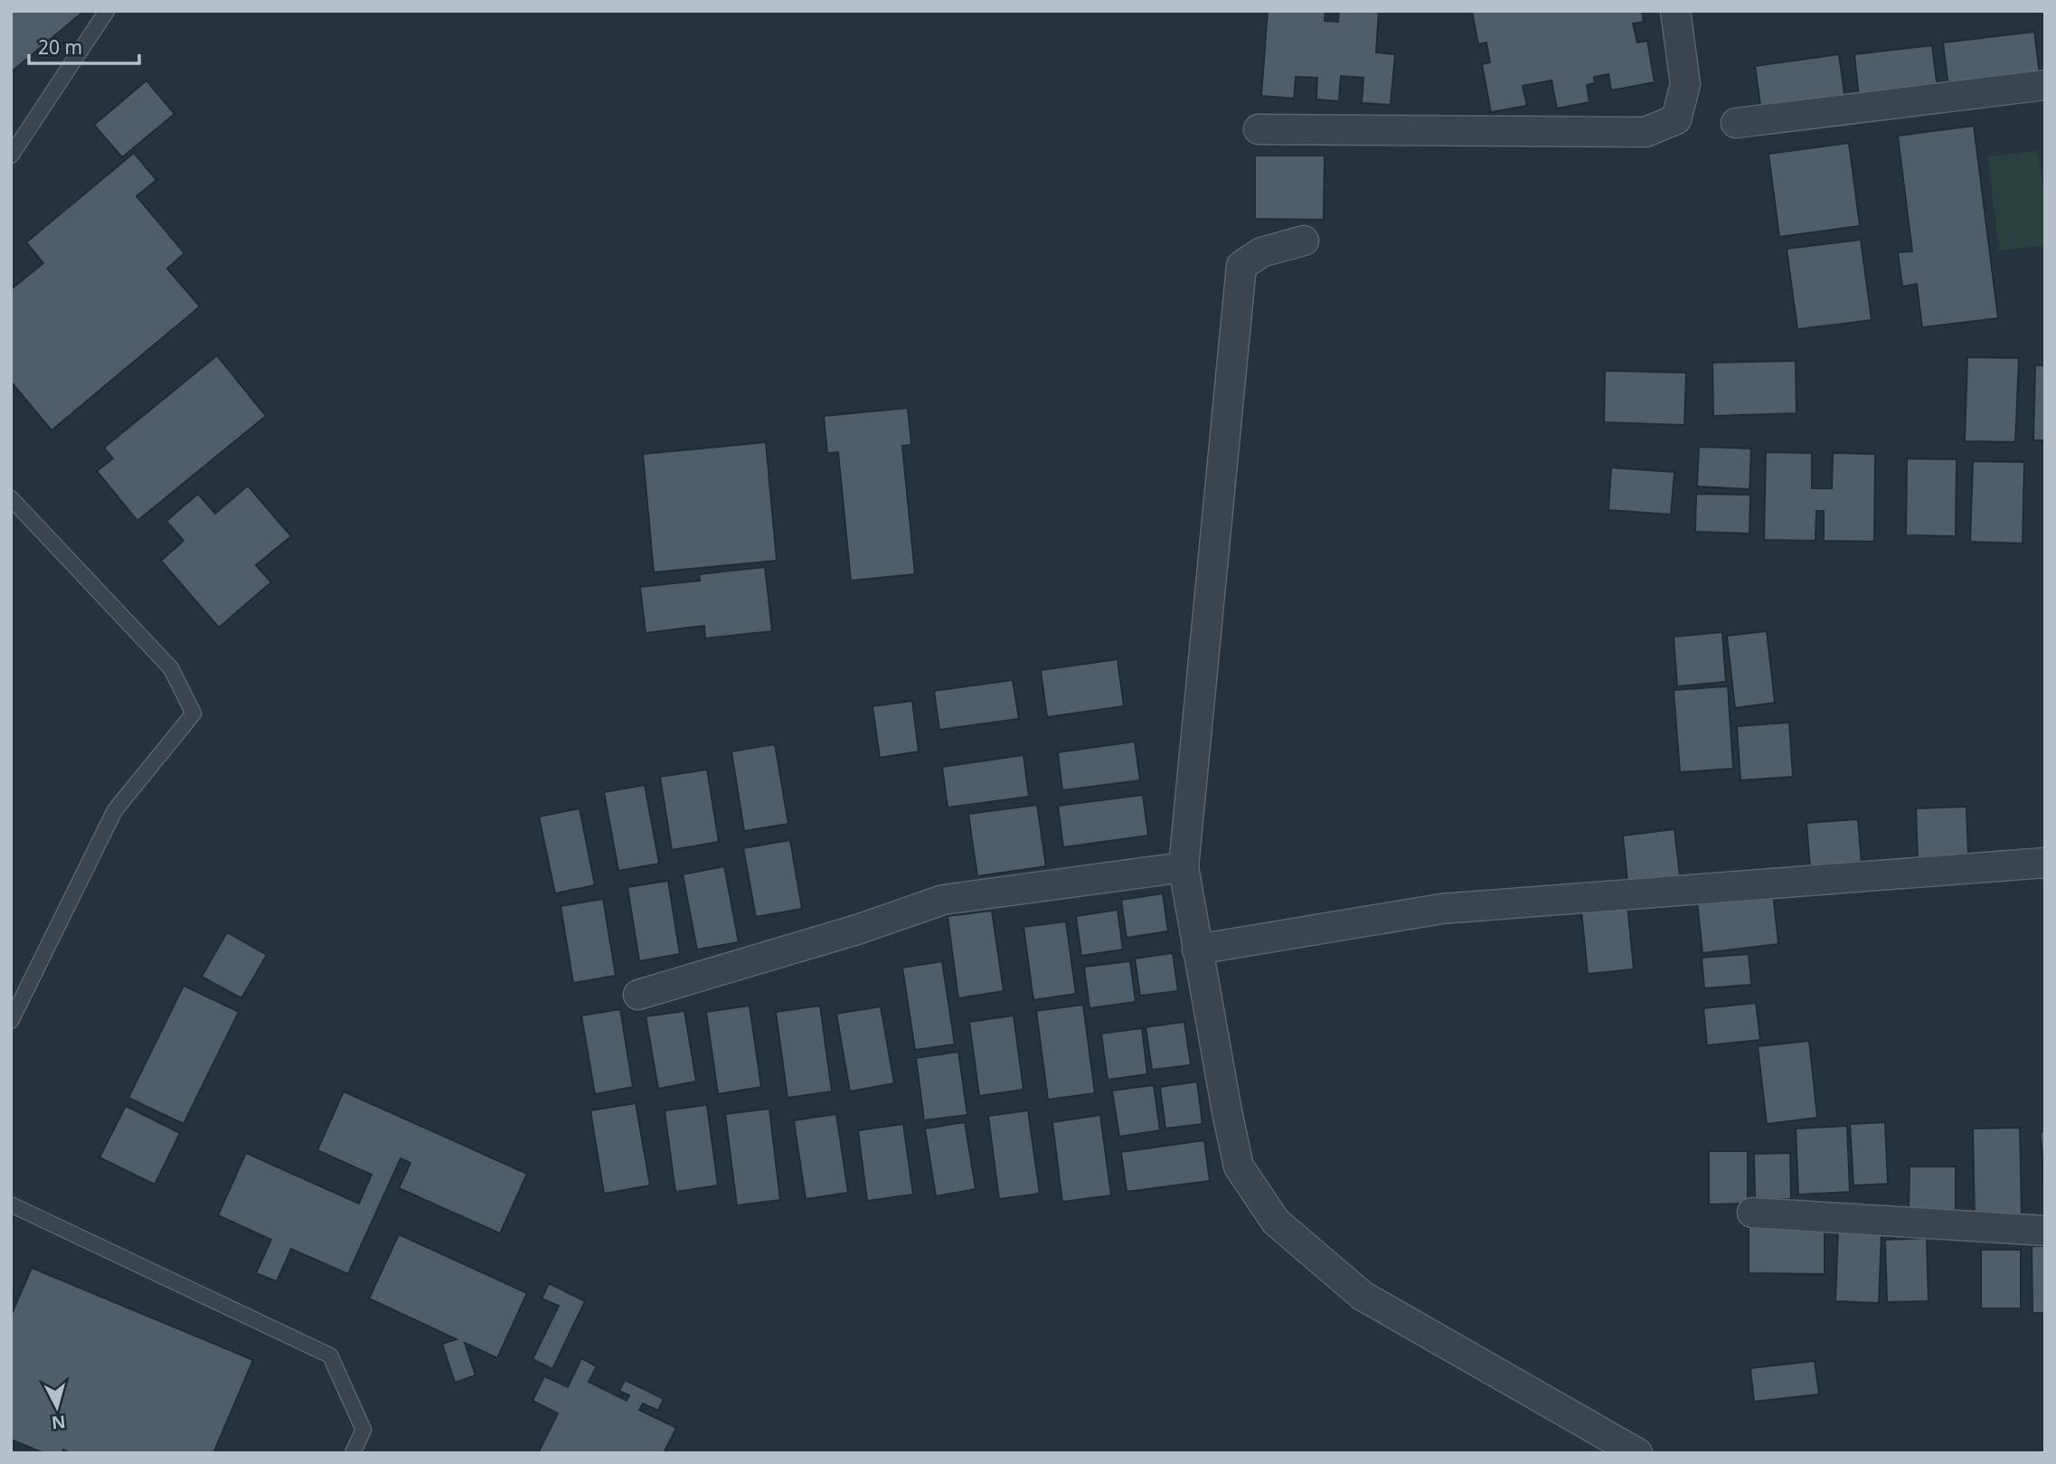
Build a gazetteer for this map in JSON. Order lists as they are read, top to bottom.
{
  "scale_bar": "20 m",
  "north": "bottom"
}
